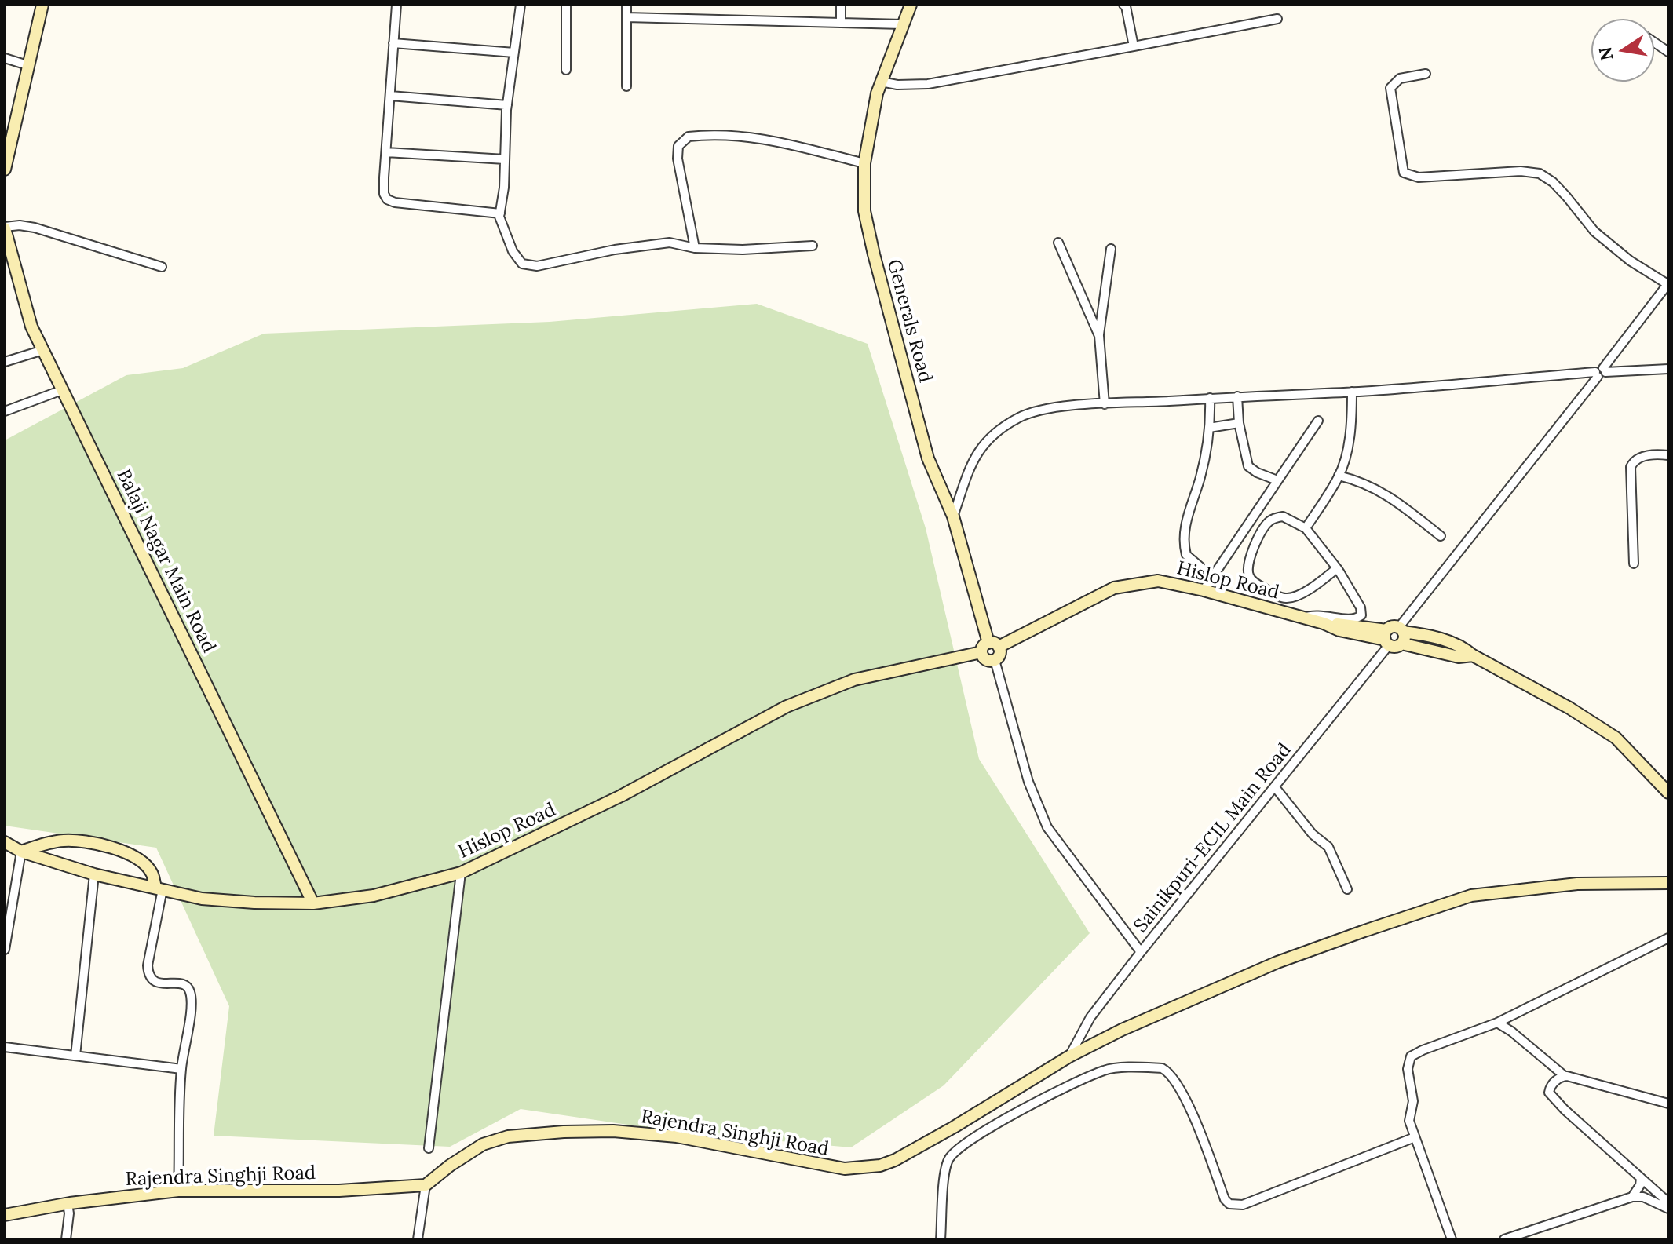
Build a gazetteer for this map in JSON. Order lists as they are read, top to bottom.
{
  "streets": {
    "street": [
      "Generals Road",
      "Balaji Nagar Main Road",
      "Hislop Road",
      "Sainikpuri-ECIL Main Road",
      "Rajendra Singhji Road"
    ]
  },
  "crossings": [
    ["Generals Road", "Hislop Road"],
    ["Balaji Nagar Main Road", "Hislop Road"],
    ["Hislop Road", "Sainikpuri-ECIL Main Road"],
    ["Sainikpuri-ECIL Main Road", "Rajendra Singhji Road"]
  ],
  "north": "left"
}
